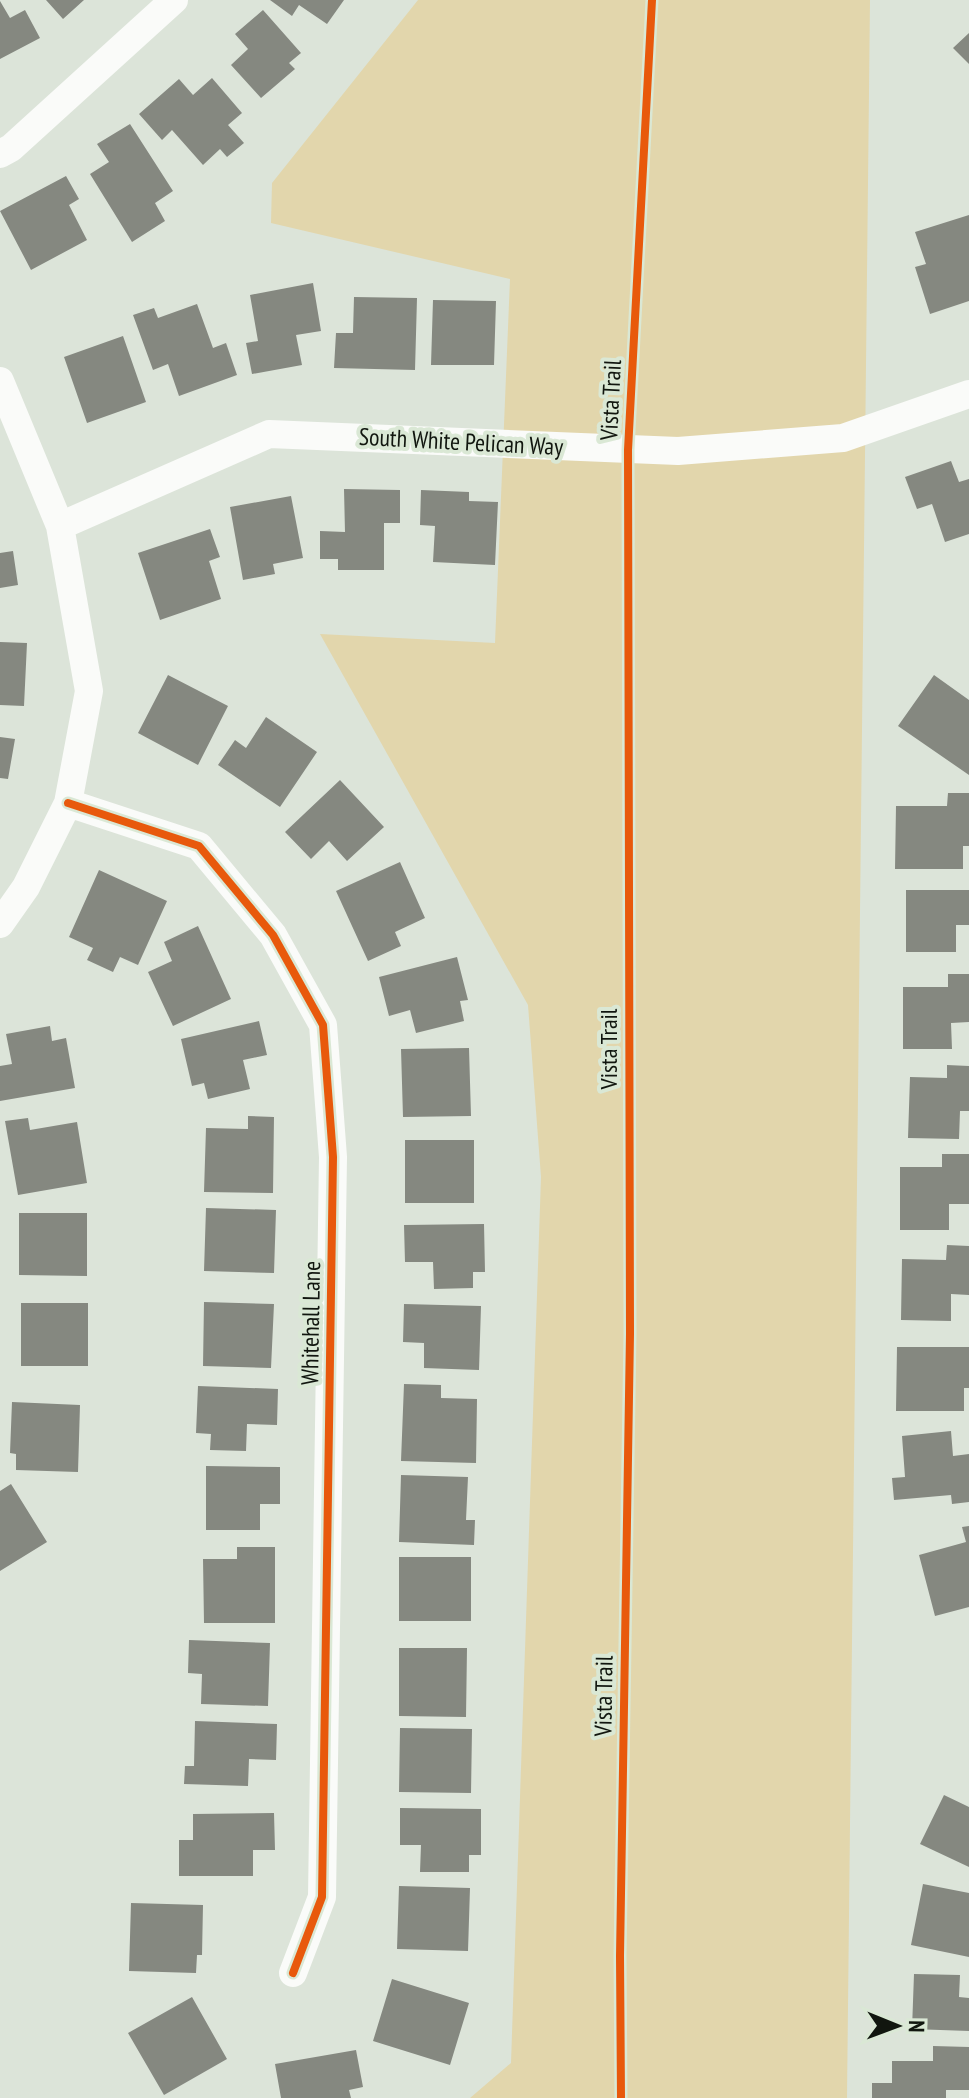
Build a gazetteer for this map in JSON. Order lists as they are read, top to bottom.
{
  "streets": {
    "street": ["South White Pelican Way", "Whitehall Lane"],
    "cycle path": ["Vista Trail"]
  },
  "north": "right"
}
